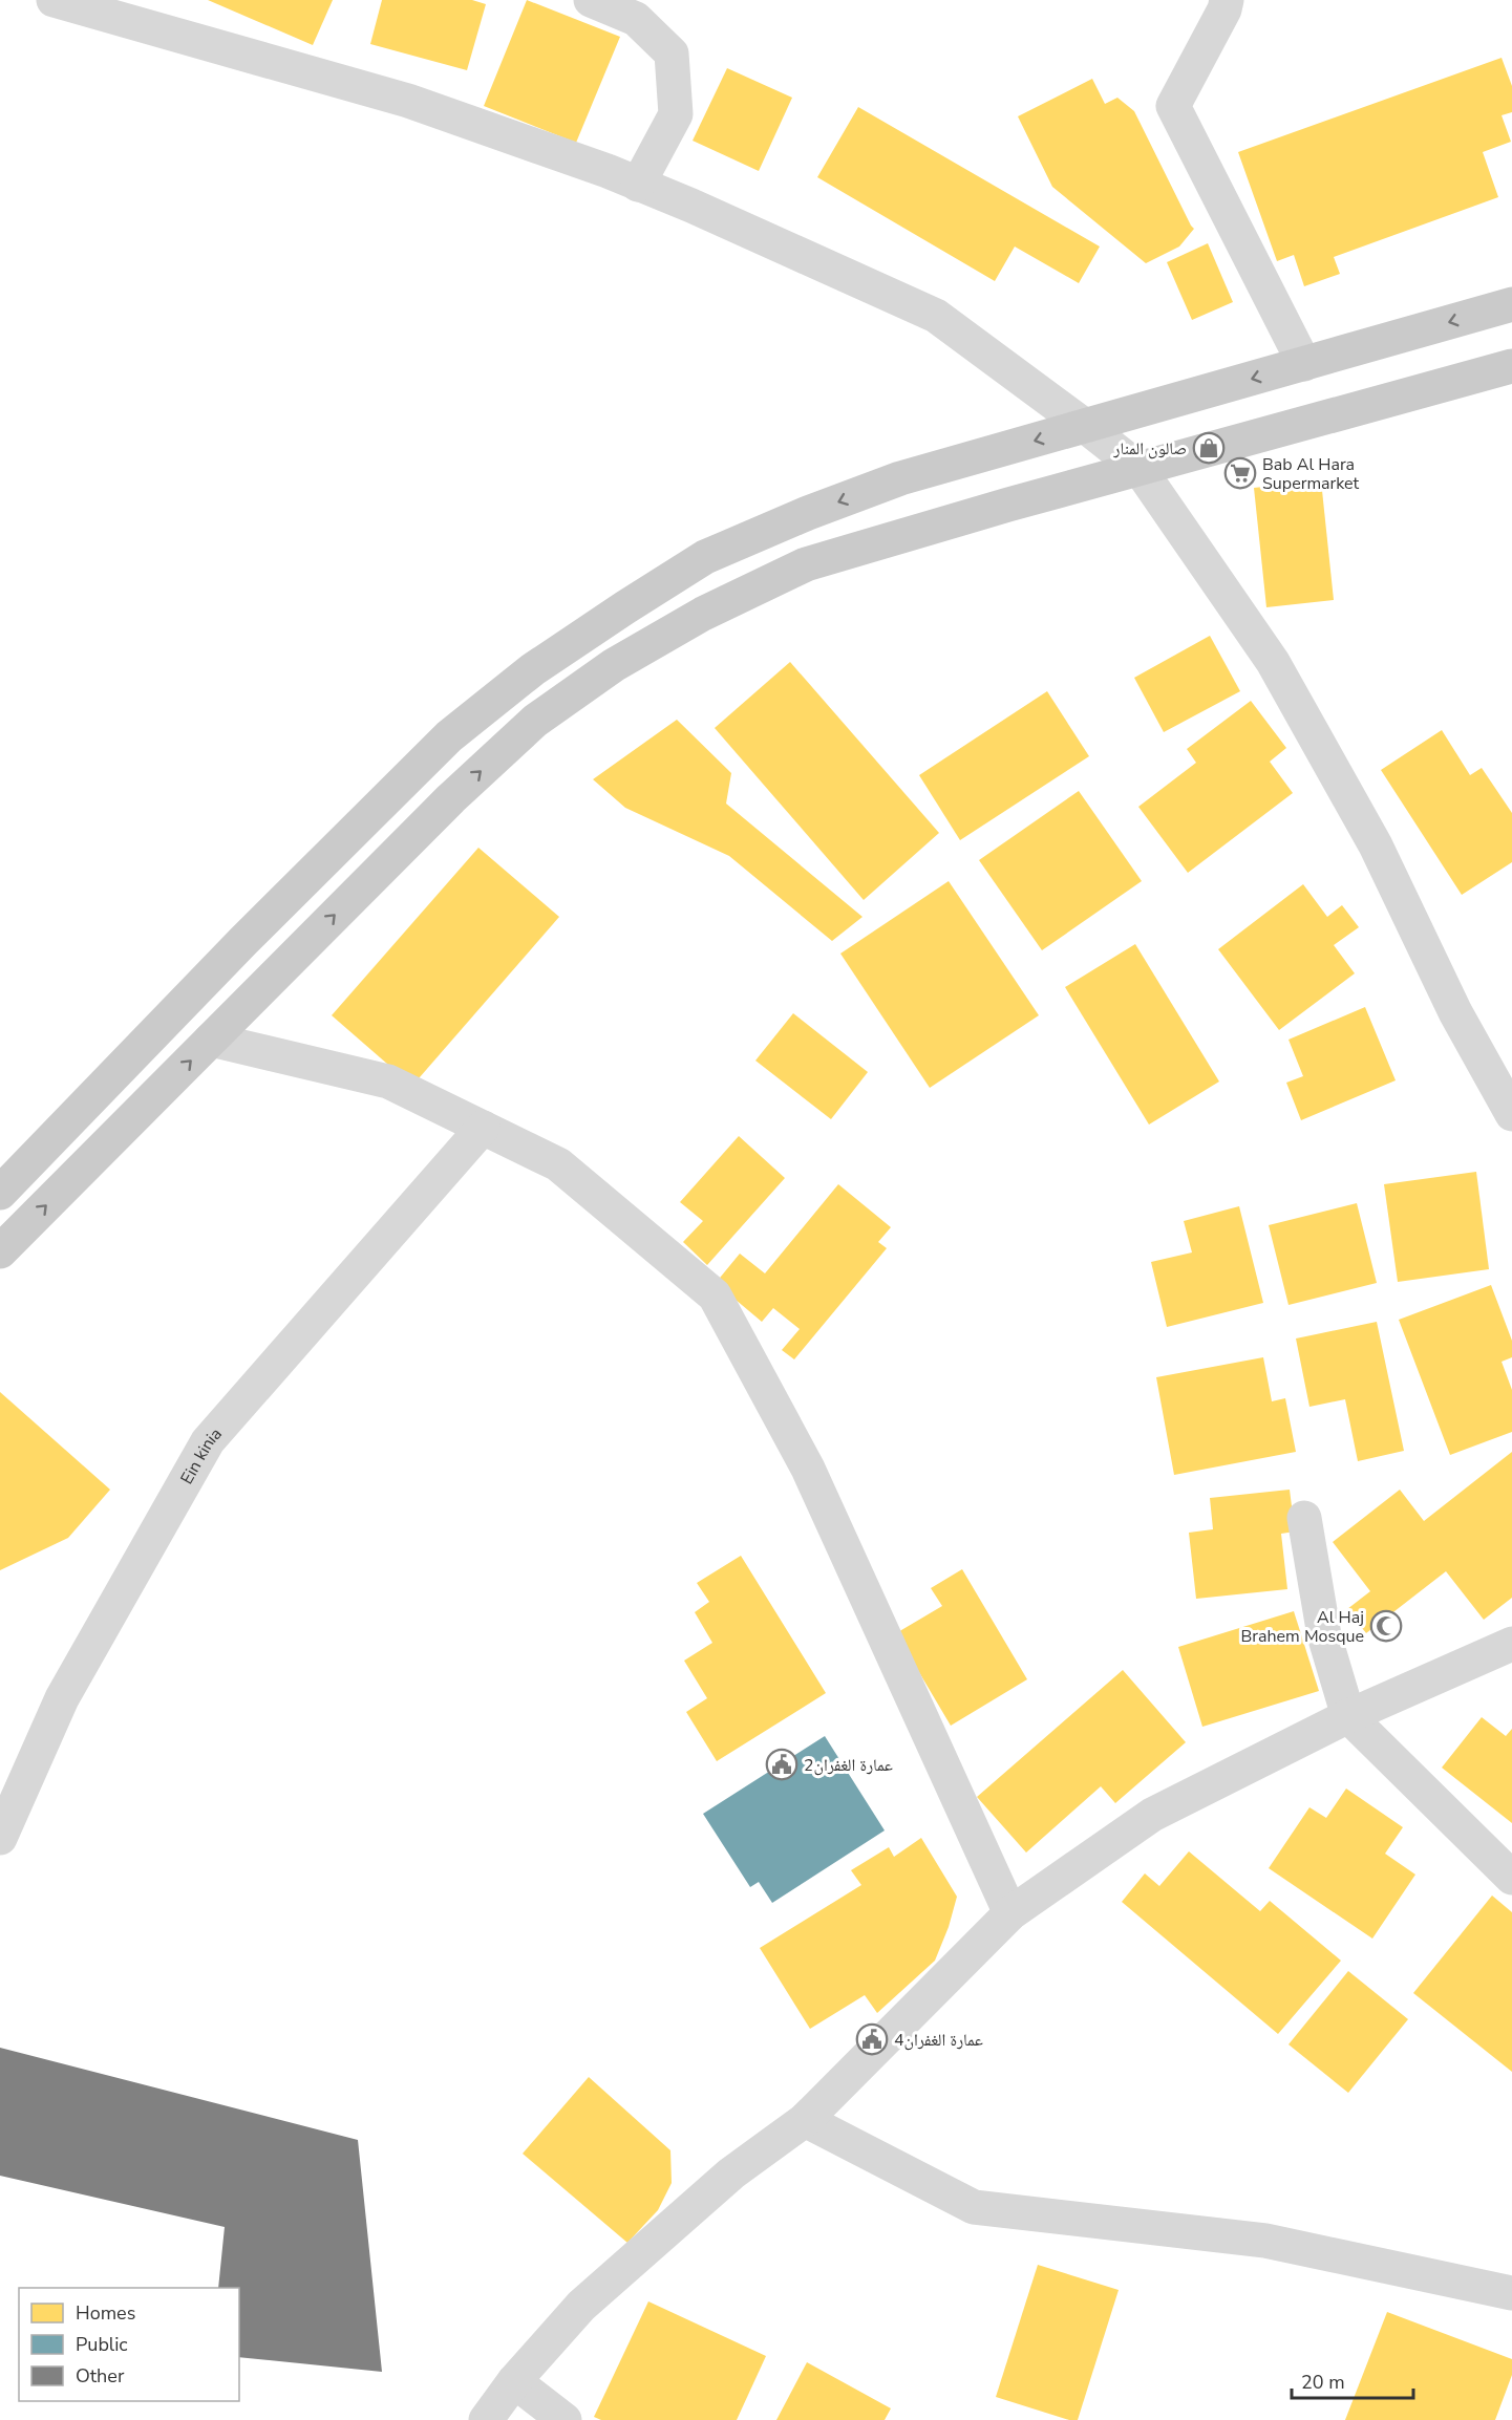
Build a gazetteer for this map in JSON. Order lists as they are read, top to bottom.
{
  "streets": {
    "street": ["Ein kinia"]
  },
  "places": {
    "shop": ["صالون المنار"],
    "supermarket": ["Bab Al Hara Supermarket"],
    "mosque": ["Al Haj Brahem Mosque"],
    "public building": ["عمارة الغفران2", "عمارة الغفران4"]
  },
  "legend": ["Homes", "Public", "Other"],
  "scale_bar": "20 m"
}
